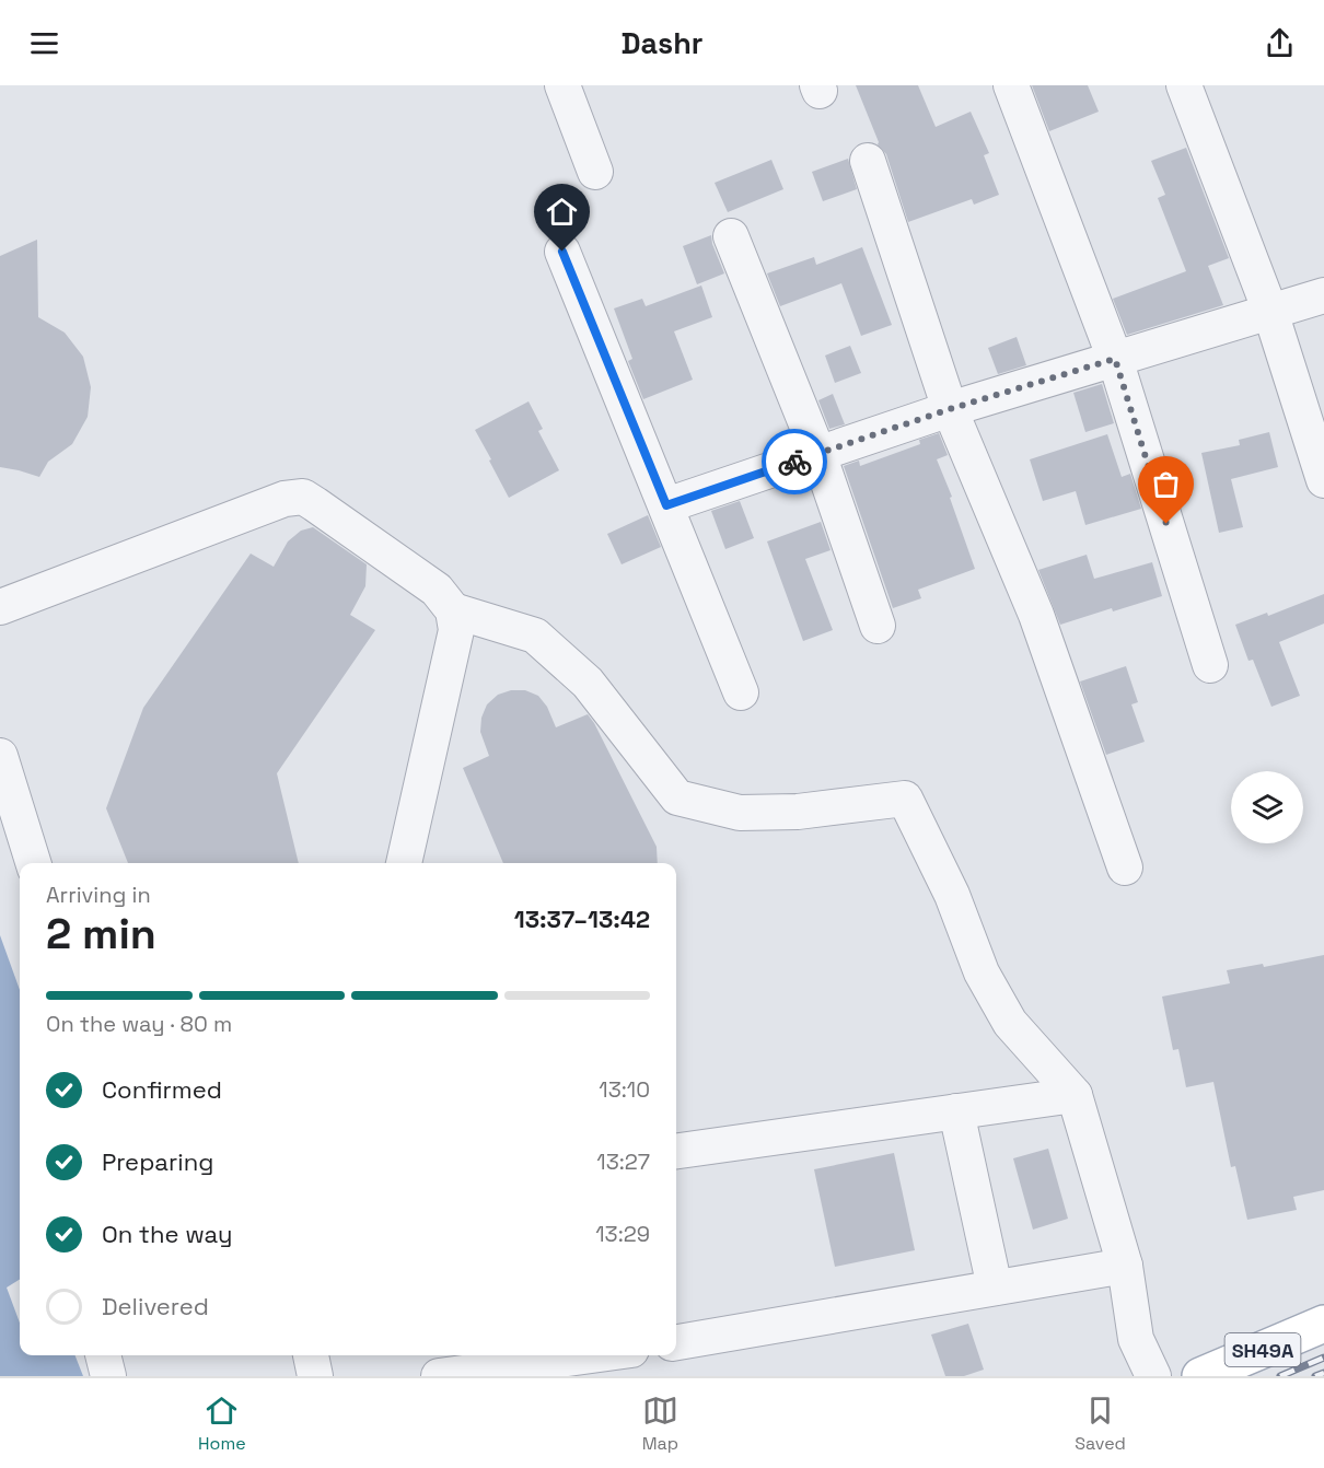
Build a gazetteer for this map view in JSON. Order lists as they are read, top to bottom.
{
  "streets": {
    "main road": ["SH49A"]
  },
  "page": {
    "header": "Dashr",
    "heading": ["2 min", "Arriving in", "13:37–13:42"],
    "bar": "On the way · 80 m",
    "list": [
      ["Confirmed", "13:10"],
      ["Preparing", "13:27"],
      ["On the way", "13:29"],
      "Delivered"
    ],
    "tabs": ["Home", "Map", "Saved"]
  }
}
